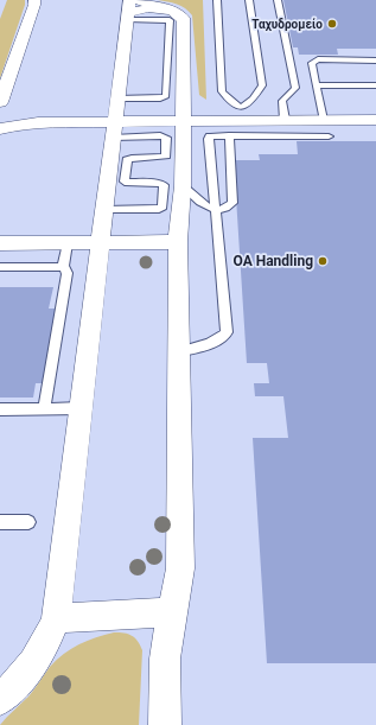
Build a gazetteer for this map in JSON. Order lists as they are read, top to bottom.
{
  "places": ["Ταχυδρομείο", "OA Handling"]
}
